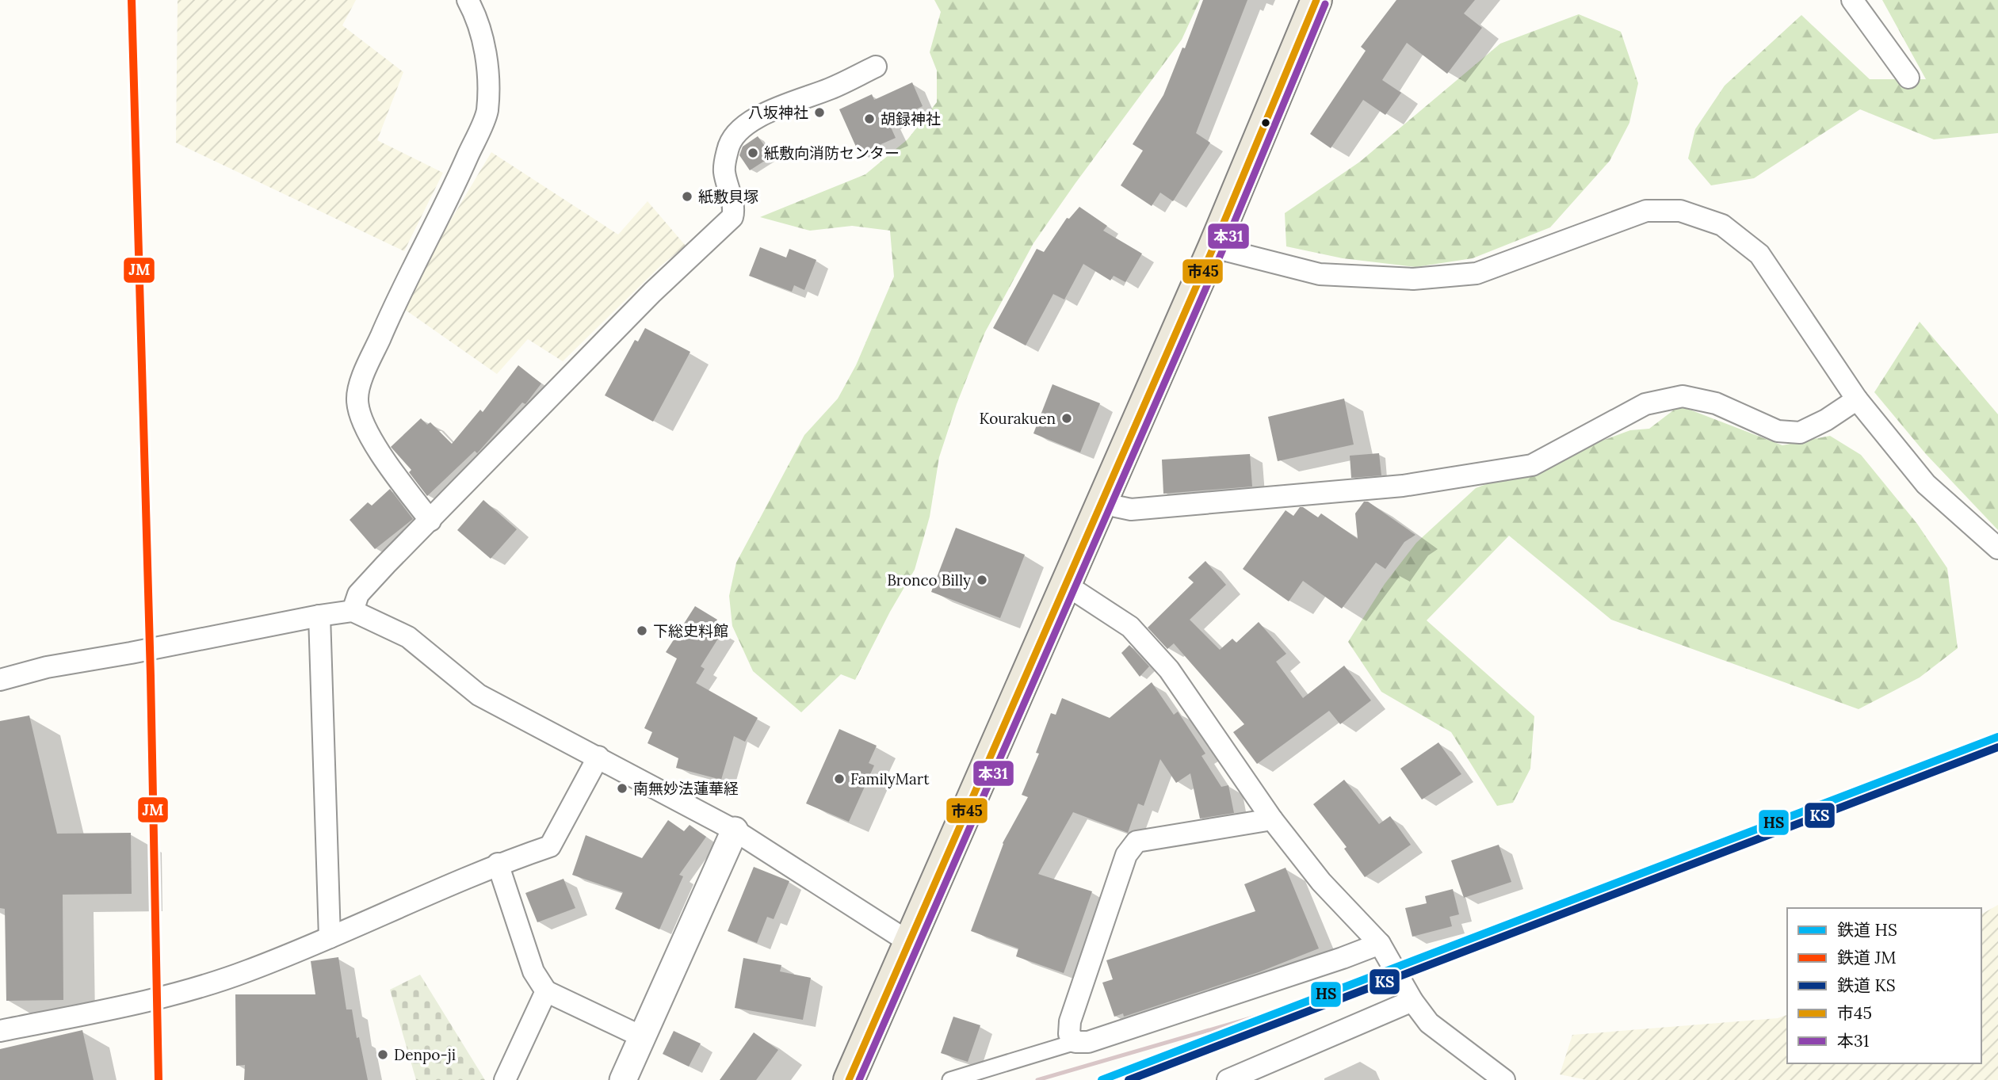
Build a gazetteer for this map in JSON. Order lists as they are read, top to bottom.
{
  "places": [
    "八坂神社",
    "胡録神社",
    "紙敷向消防センター",
    "紙敷貝塚",
    "Kourakuen",
    "Bronco Billy",
    "下総史料館",
    "FamilyMart",
    "南無妙法蓮華経",
    "Denpo-ji"
  ],
  "lines": [
    "rail line JM",
    "transit line 市45",
    "transit line 本31",
    "rail line HS",
    "rail line KS"
  ],
  "legend": [
    "鉄道 HS",
    "鉄道 JM",
    "鉄道 KS",
    "市45",
    "本31"
  ]
}
